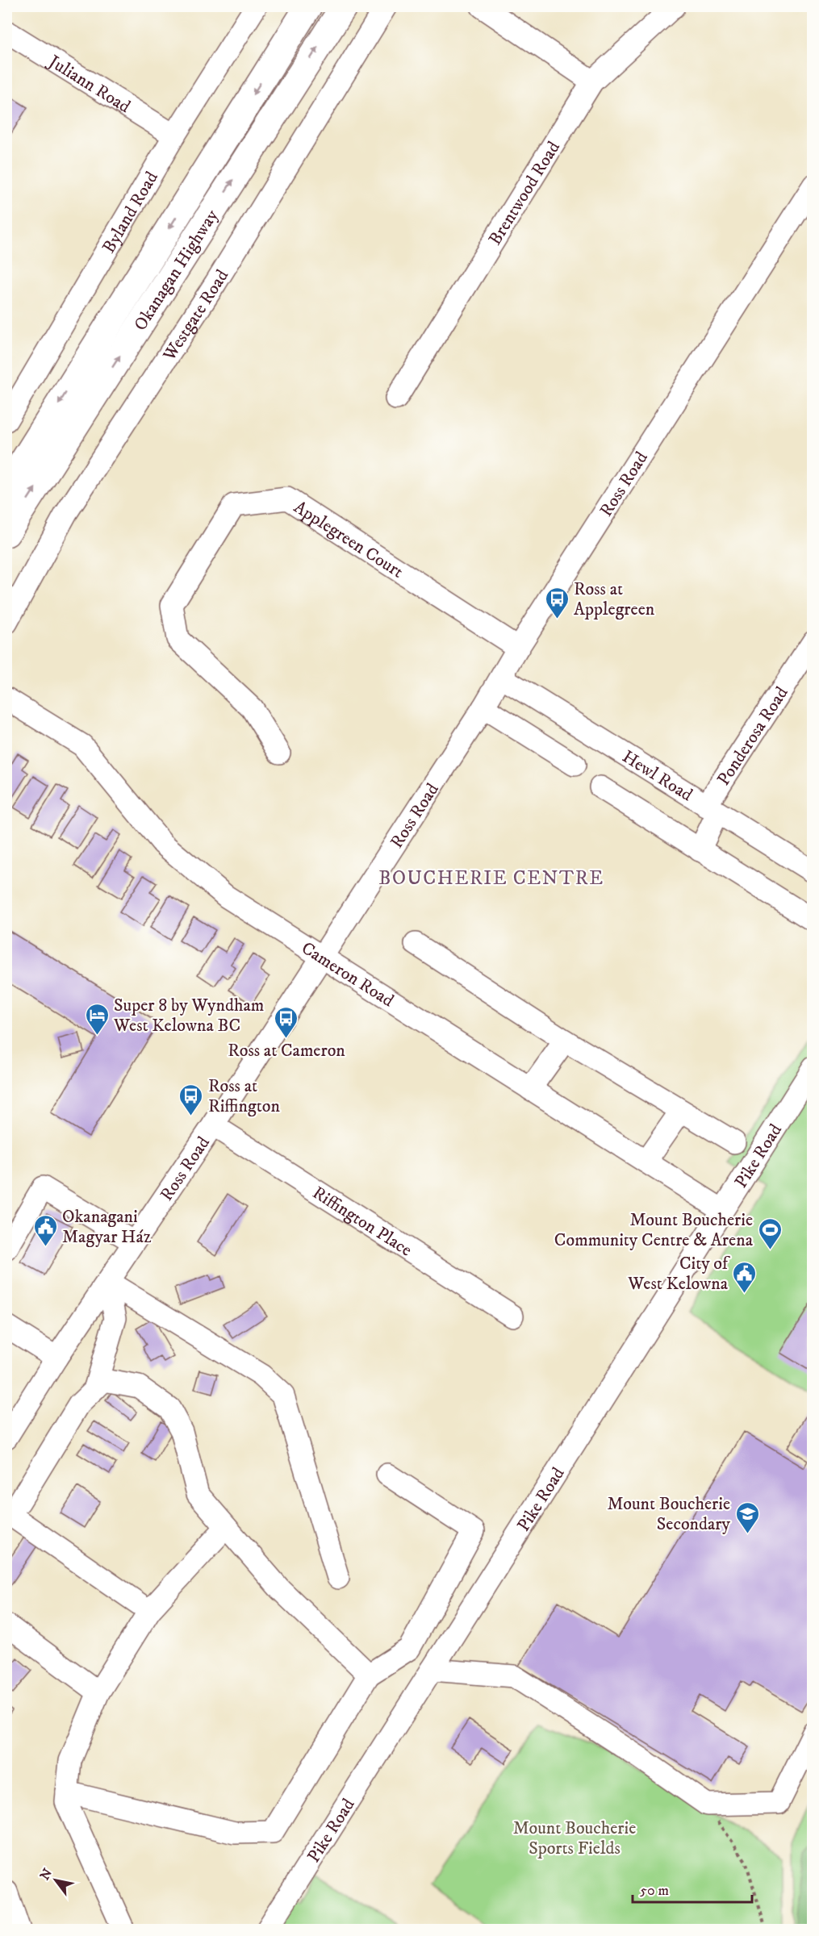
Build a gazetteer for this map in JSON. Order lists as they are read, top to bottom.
{
  "streets": {
    "highway": ["Okanagan Highway"],
    "street": [
      "Juliann Road",
      "Brentwood Road",
      "Byland Road",
      "Westgate Road",
      "Ross Road",
      "Applegreen Court",
      "Ponderosa Road",
      "Hewl Road",
      "Cameron Road",
      "Pike Road",
      "Riffington Place"
    ]
  },
  "crossings": [
    ["Juliann Road", "Byland Road"],
    ["Ross Road", "Applegreen Court"],
    ["Ross Road", "Hewl Road"],
    ["Ross Road", "Cameron Road"],
    ["Ross Road", "Riffington Place"],
    ["Ponderosa Road", "Hewl Road"],
    ["Cameron Road", "Pike Road"]
  ],
  "districts": ["BOUCHERIE CENTRE"],
  "parks": ["Mount Boucherie Sports Fields"],
  "places": {
    "bus stop": ["Ross at Applegreen", "Ross at Cameron", "Ross at Riffington"],
    "hotel": ["Super 8 by Wyndham West Kelowna BC"],
    "public building": ["Okanagani Magyar Ház", "City of West Kelowna"],
    "sports": ["Mount Boucherie Community Centre & Arena"],
    "school or university": ["Mount Boucherie Secondary"]
  },
  "scale_bar": "50 m",
  "north": "top left"
}
